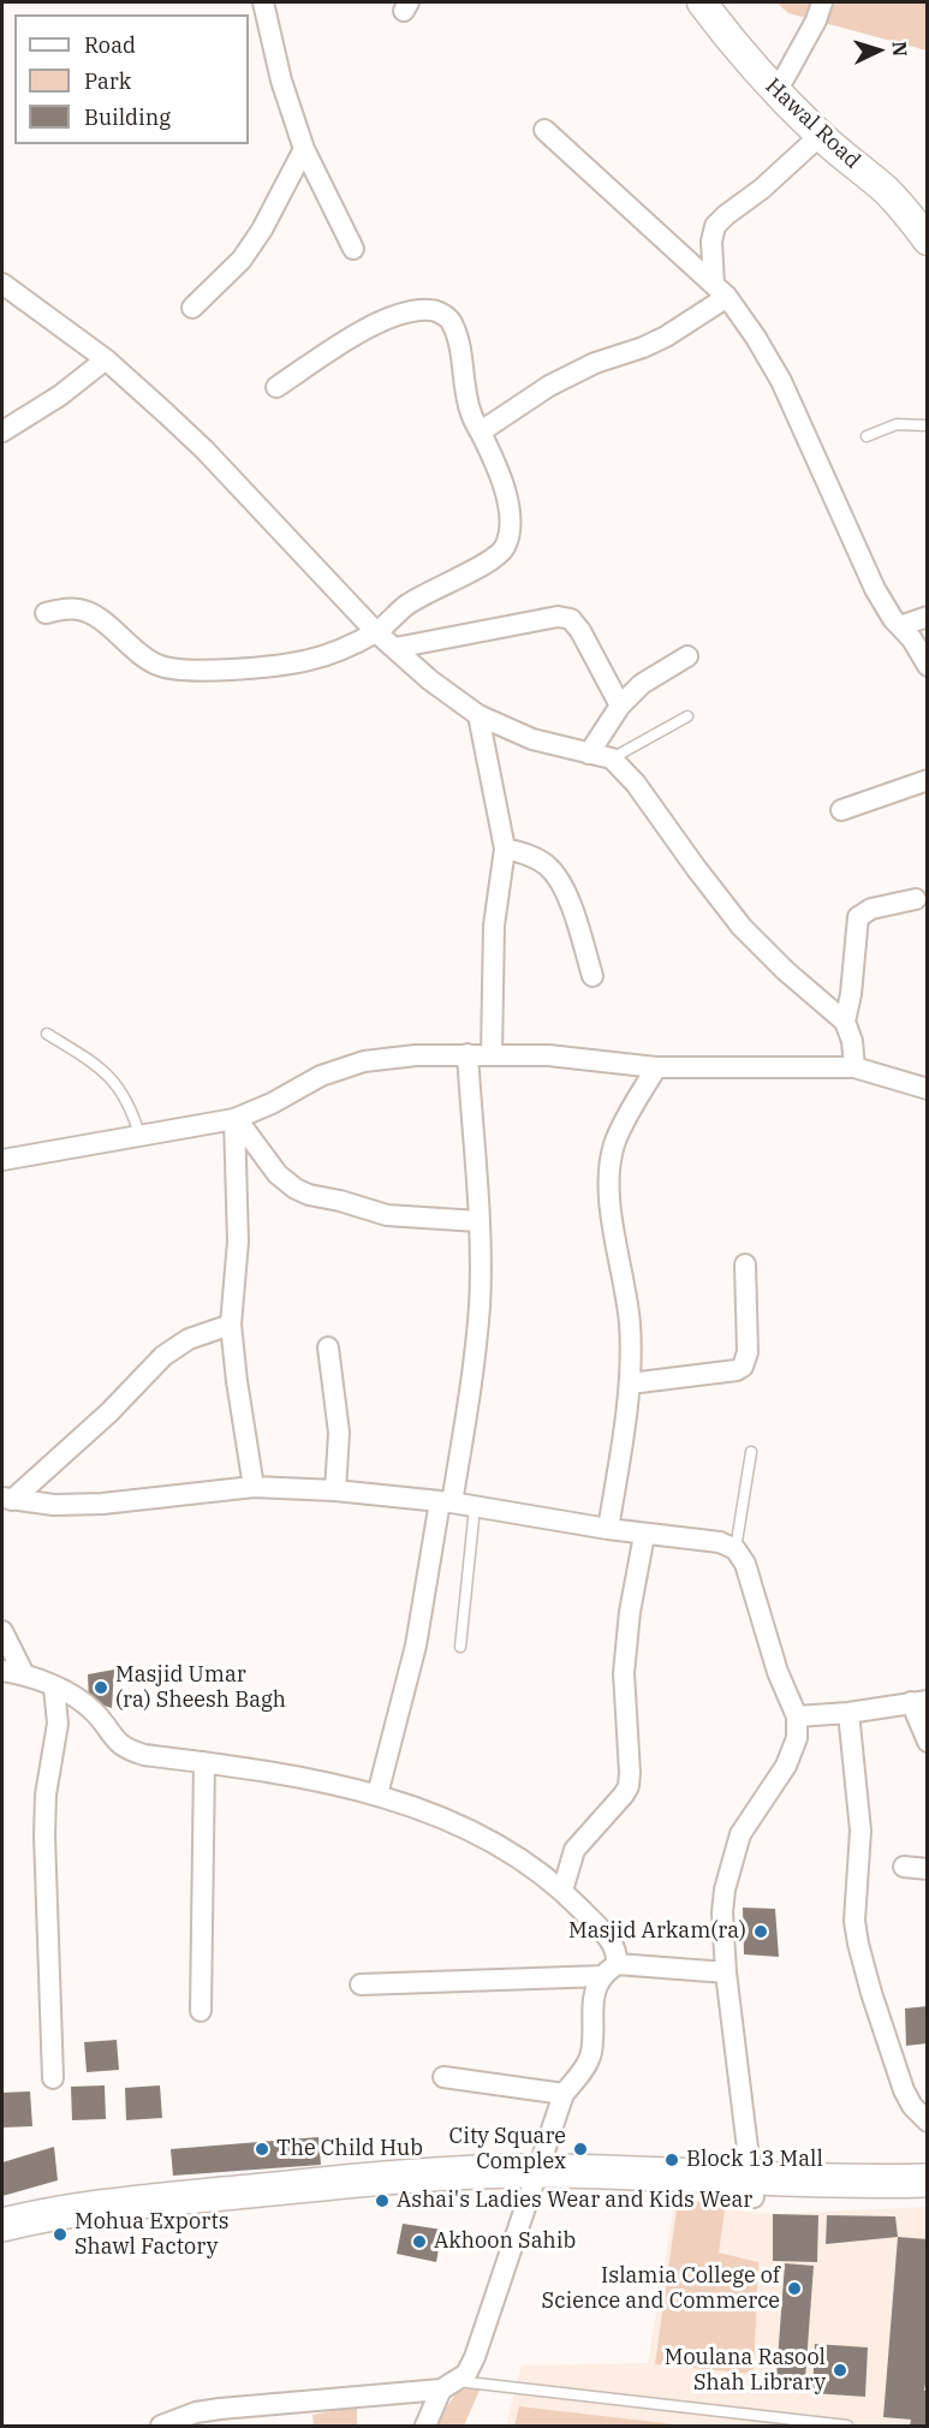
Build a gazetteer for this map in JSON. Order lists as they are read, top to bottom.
{
  "streets": {
    "main road": ["Hawal Road"]
  },
  "places": [
    "Masjid Umar (ra) Sheesh Bagh",
    "Masjid Arkam(ra)",
    "The Child Hub",
    "City Square Complex",
    "Block 13 Mall",
    "Ashai's Ladies Wear and Kids Wear",
    "Mohua Exports Shawl Factory",
    "Akhoon Sahib",
    "Islamia College of Science and Commerce",
    "Moulana Rasool Shah Library"
  ],
  "legend": ["Road", "Park", "Building"],
  "north": "right"
}
